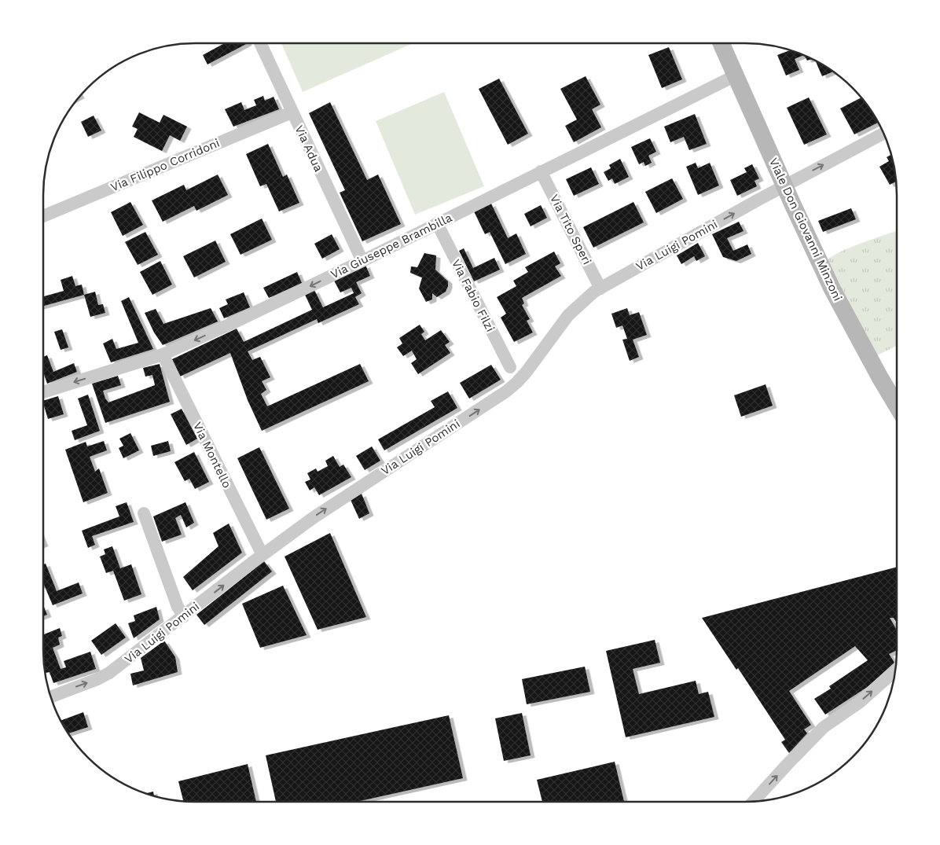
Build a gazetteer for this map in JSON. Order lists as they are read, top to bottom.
{
  "streets": {
    "street": [
      "Via Adua",
      "Via Filippo Corridoni",
      "Via Tito Speri",
      "Viale Don Giovanni Minzoni",
      "Via Luigi Pomini",
      "Via Giuseppe Brambilla",
      "Via Fabio Filzi",
      "Via Montello"
    ]
  },
  "crossings": [
    ["Via Adua", "Via Filippo Corridoni"],
    ["Via Adua", "Via Giuseppe Brambilla"],
    ["Via Tito Speri", "Via Luigi Pomini"],
    ["Via Tito Speri", "Via Giuseppe Brambilla"],
    ["Viale Don Giovanni Minzoni", "Via Luigi Pomini"],
    ["Viale Don Giovanni Minzoni", "Via Giuseppe Brambilla"],
    ["Via Luigi Pomini", "Via Montello"],
    ["Via Giuseppe Brambilla", "Via Fabio Filzi"],
    ["Via Giuseppe Brambilla", "Via Montello"]
  ],
  "one_way": ["Via Luigi Pomini", "Via Giuseppe Brambilla"]
}
